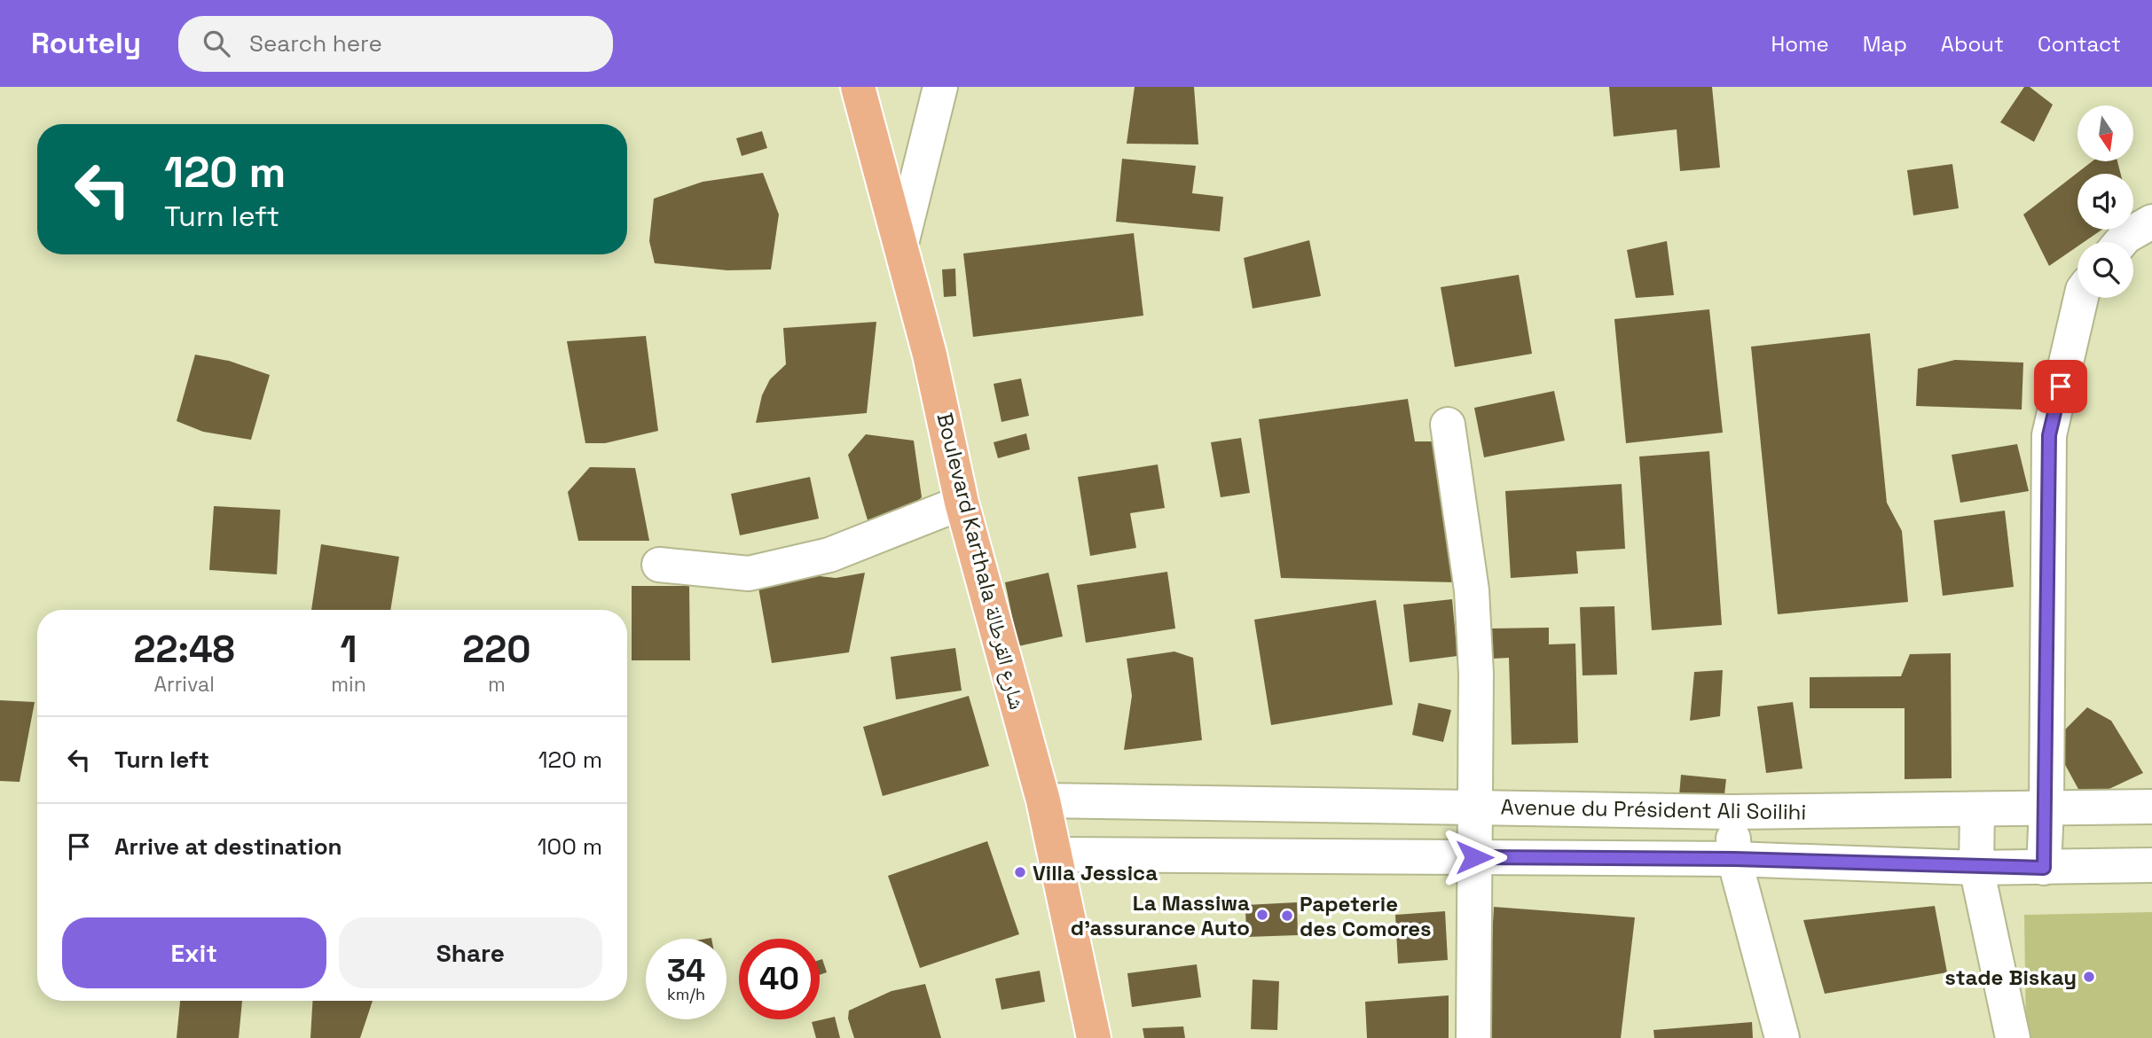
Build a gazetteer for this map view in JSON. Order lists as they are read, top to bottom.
{
  "streets": {
    "main road": ["Boulevard Karthala شارع القرطالة"],
    "street": ["Avenue du Président Ali Soilihi"]
  },
  "crossings": [
    ["Boulevard Karthala شارع القرطالة", "Avenue du Président Ali Soilihi"]
  ],
  "places": [
    "Villa Jessica",
    "La Massiwa d'assurance Auto",
    "Papeterie des Comores",
    "stade Biskay"
  ],
  "north": "bottom",
  "page": {
    "header": "Routely",
    "search": "Search here",
    "nav": [
      "Home",
      "Map",
      "About",
      "Contact"
    ],
    "turn": ["120 m", "Turn left"],
    "eta": [
      "22:48",
      "Arrival",
      "1",
      "min",
      "220",
      "m"
    ],
    "list": [
      {
        "name": "Turn left",
        "value": "120 m"
      },
      {
        "name": "Arrive at destination",
        "value": "100 m"
      }
    ],
    "buttons": ["Exit", "Share"],
    "speed": "34 km/h",
    "limit": "40"
  }
}
